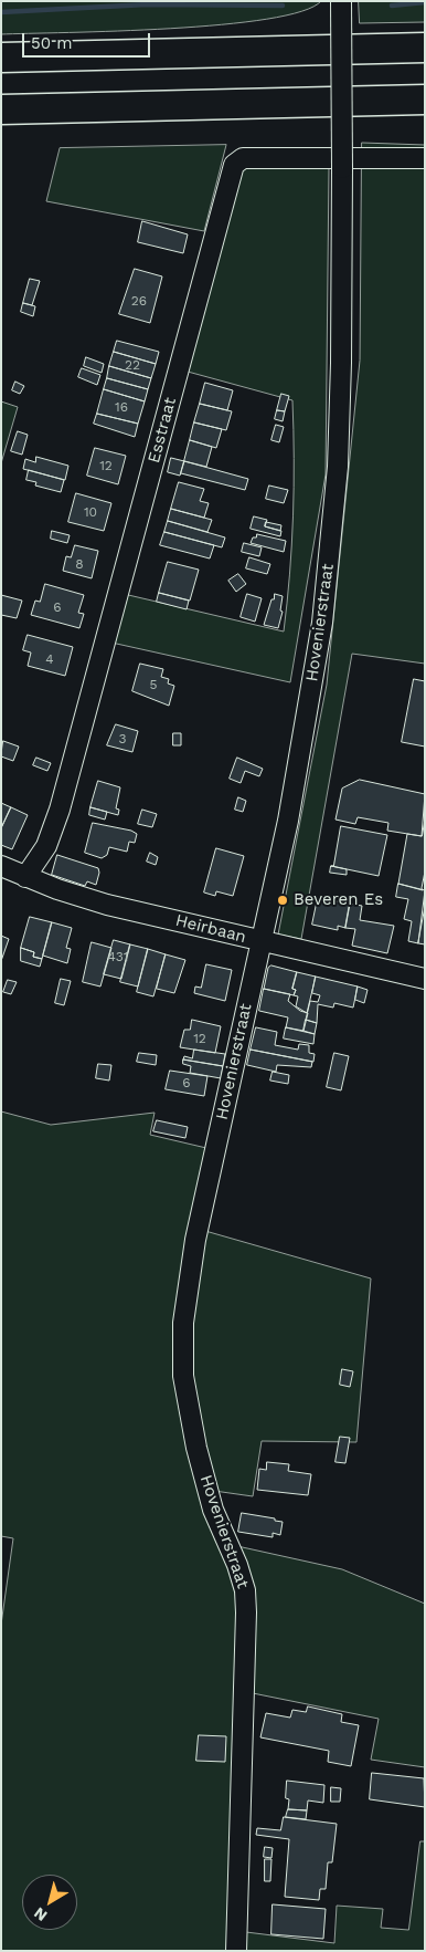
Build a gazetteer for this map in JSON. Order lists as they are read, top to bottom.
{
  "streets": {
    "street": ["Esstraat", "Hovenierstraat", "Heirbaan"]
  },
  "crossings": [
    ["Esstraat", "Heirbaan"],
    ["Hovenierstraat", "Heirbaan"]
  ],
  "places": ["Beveren Es"],
  "house_numbers": [
    "26",
    "22",
    "16",
    "12",
    "10",
    "8",
    "6",
    "4",
    "5",
    "3",
    "431",
    "12",
    "6"
  ],
  "scale_bar": "50 m",
  "north": "bottom left"
}
